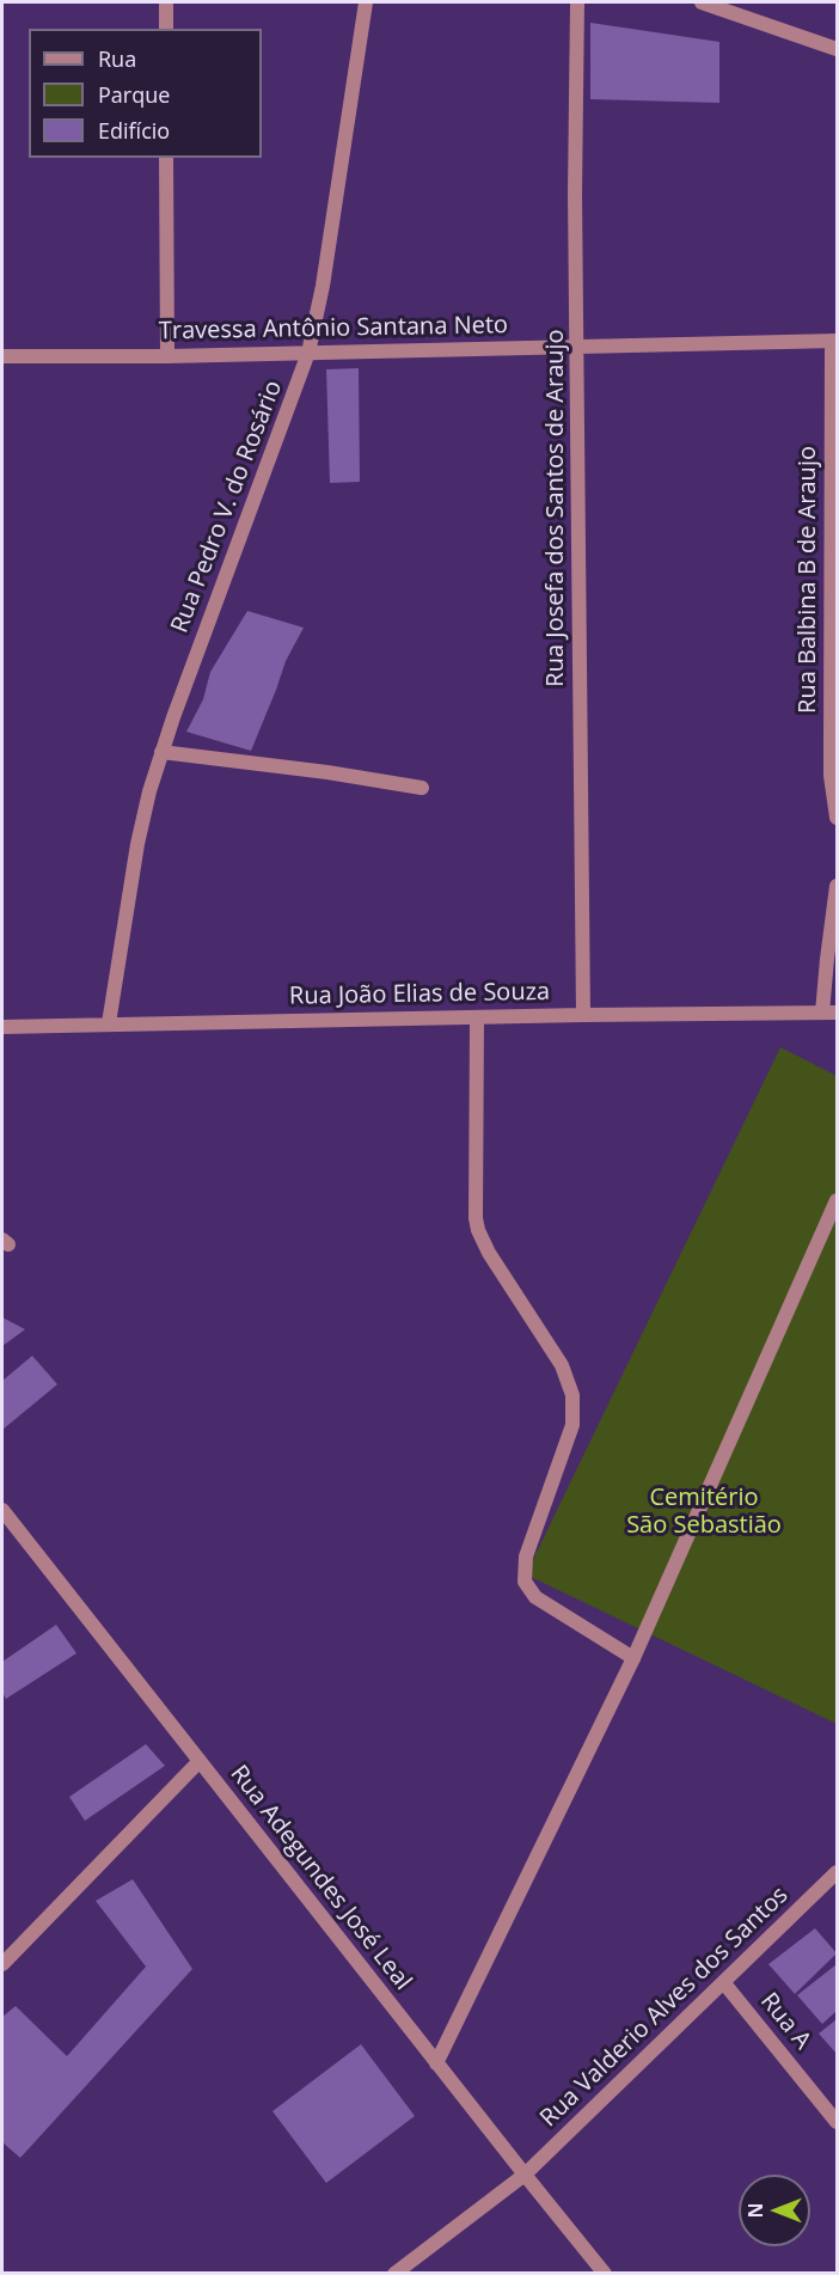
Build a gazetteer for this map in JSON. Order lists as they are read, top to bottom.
{
  "streets": {
    "street": [
      "Travessa Antônio Santana Neto",
      "Rua Pedro V. do Rosário",
      "Rua Josefa dos Santos de Araujo",
      "Rua Balbina B de Araujo",
      "Rua João Elias de Souza",
      "Rua Adegundes José Leal",
      "Rua Valderio Alves dos Santos",
      "Rua A"
    ]
  },
  "crossings": [
    ["Travessa Antônio Santana Neto", "Rua Pedro V. do Rosário"],
    ["Travessa Antônio Santana Neto", "Rua Josefa dos Santos de Araujo"],
    ["Travessa Antônio Santana Neto", "Rua Balbina B de Araujo"],
    ["Rua Pedro V. do Rosário", "Rua João Elias de Souza"],
    ["Rua Josefa dos Santos de Araujo", "Rua João Elias de Souza"],
    ["Rua Adegundes José Leal", "Rua Valderio Alves dos Santos"],
    ["Rua Valderio Alves dos Santos", "Rua A"]
  ],
  "parks": ["Cemitério São Sebastião"],
  "legend": ["Rua", "Parque", "Edifício"],
  "north": "left"
}
